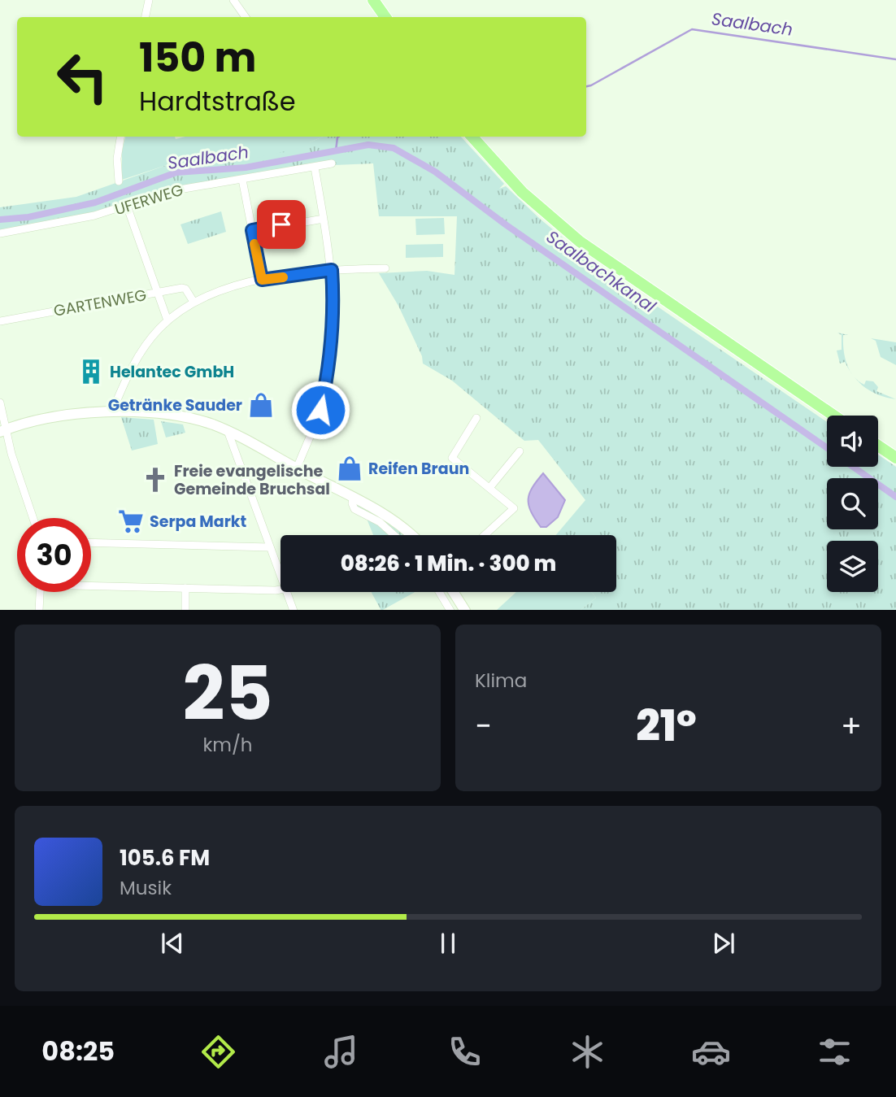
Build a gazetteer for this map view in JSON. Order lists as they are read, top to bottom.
{
  "streets": {
    "street": ["UFERWEG", "GARTENWEG"]
  },
  "water": ["Saalbach", "Saalbachkanal"],
  "places": {
    "building": ["Helantec GmbH"],
    "shop": ["Getränke Sauder", "Reifen Braun"],
    "church": ["Freie evangelische Gemeinde Bruchsal"],
    "supermarket": ["Serpa Markt"]
  },
  "page": {
    "turn": ["150 m", "Hardtstraße"],
    "limit": "30",
    "trip": "08:26 · 1 Min. · 300 m",
    "tile": [
      ["25", "km/h"],
      "Klima"
    ],
    "heat": ["−", "21°", "+"],
    "song": ["105.6 FM", "Musik"],
    "tabs": "08:25"
  }
}
